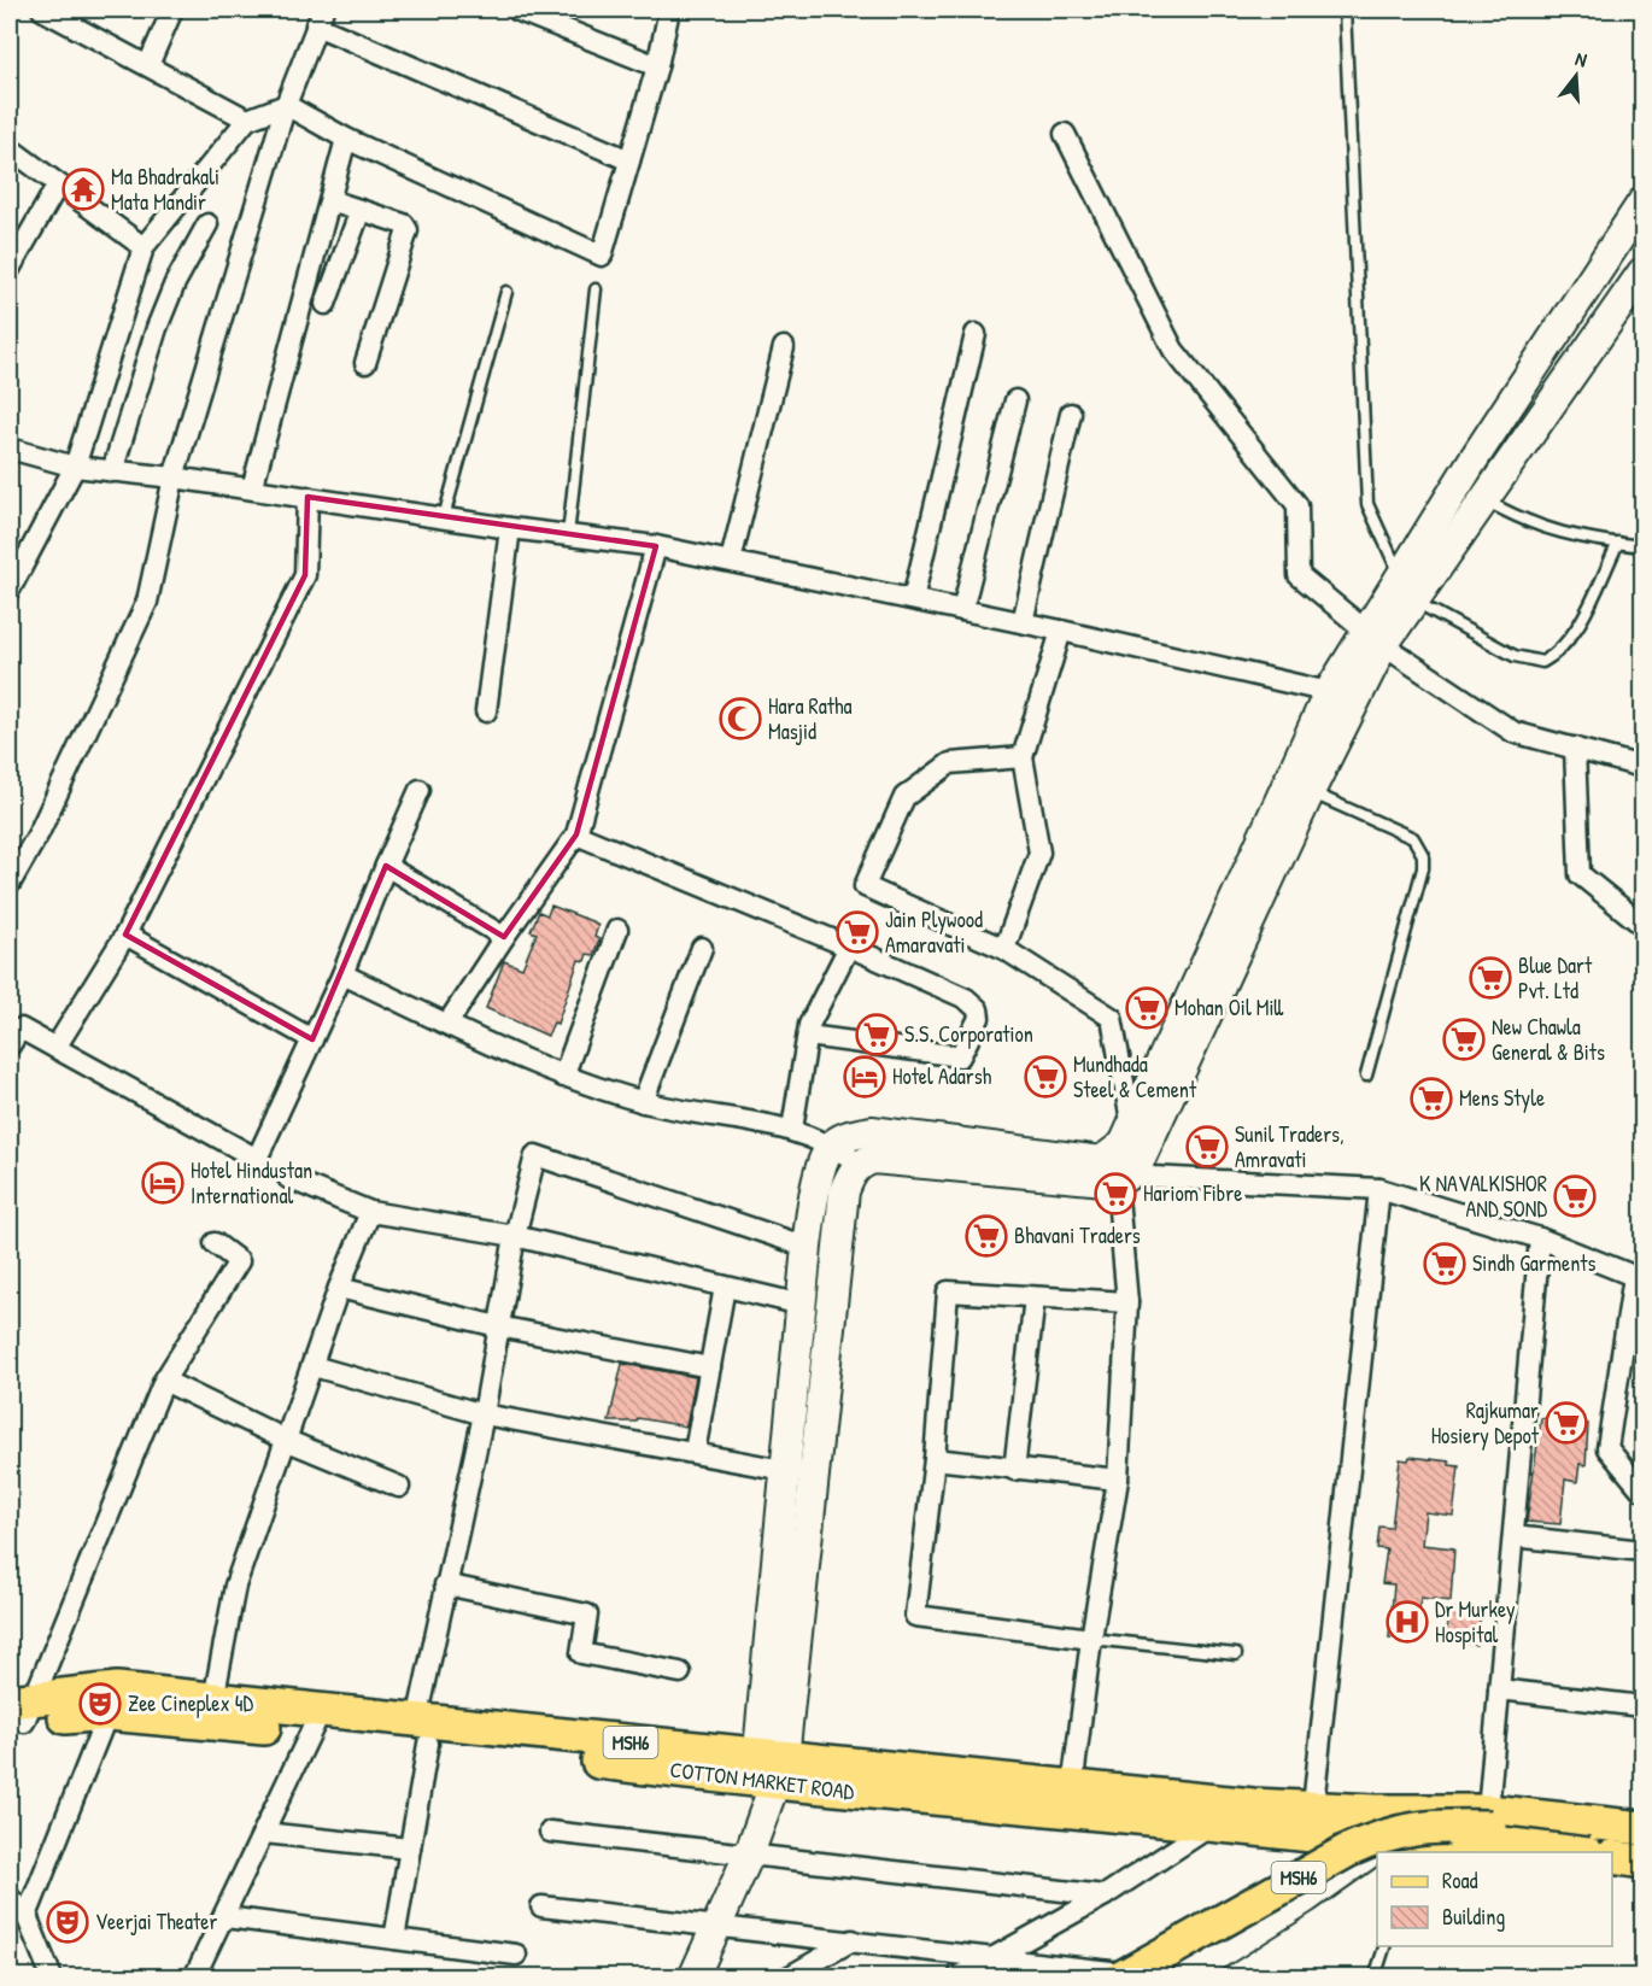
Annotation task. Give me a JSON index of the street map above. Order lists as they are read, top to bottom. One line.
{"streets":{"main road":["MSH6","COTTON MARKET ROAD"]},"crossings":[["MSH6","COTTON MARKET ROAD"]],"places":{"temple":["Ma Bhadrakali Mata Mandir"],"mosque":["Hara Ratha Masjid"],"supermarket":["Jain Plywood Amaravati","Blue Dart Pvt. Ltd","Mohan Oil Mill","S.S. Corporation","New Chawla General & Bits","Mundhada Steel & Cement","Mens Style","Sunil Traders, Amravati","Hariom Fibre","K NAVALKISHOR AND SOND","Bhavani Traders","Sindh Garments","Rajkumar Hosiery Depot"],"hotel":["Hotel Adarsh","Hotel Hindustan International"],"hospital":["Dr Murkey Hospital"],"theatre":["Zee Cineplex 4D","Veerjai Theater"]},"legend":["Road","Building"],"north":"top"}
